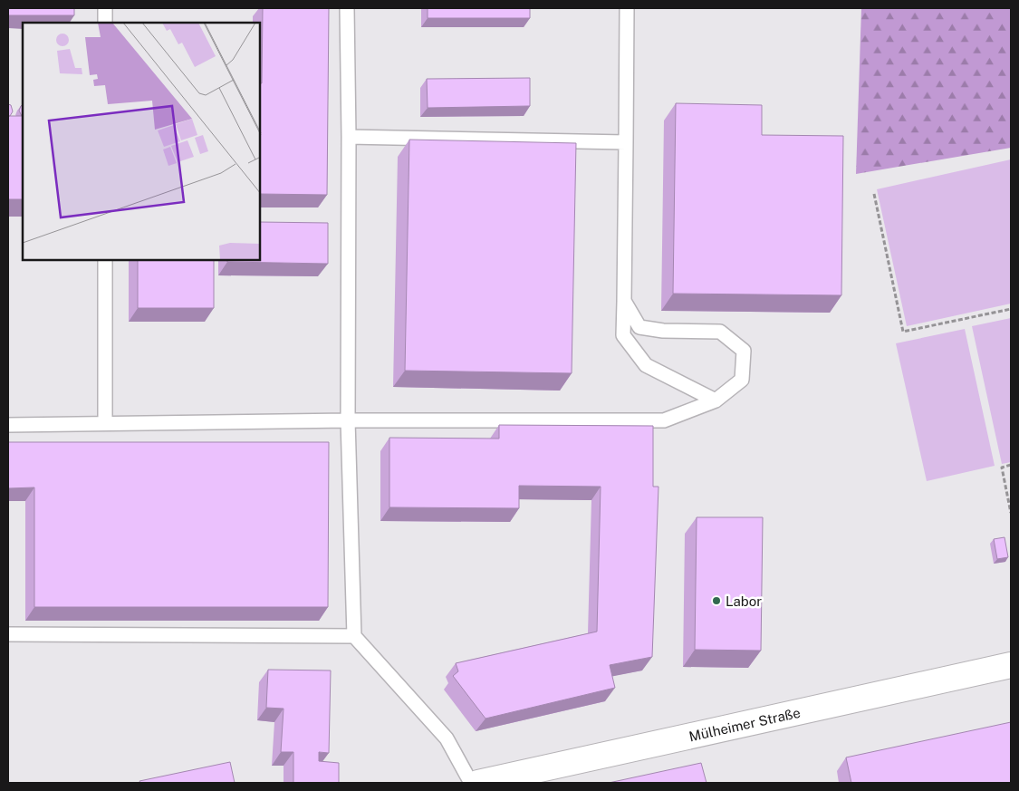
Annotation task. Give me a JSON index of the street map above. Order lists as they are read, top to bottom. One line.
{"streets":{"street":["Mülheimer Straße"]},"places":["Labor"]}
